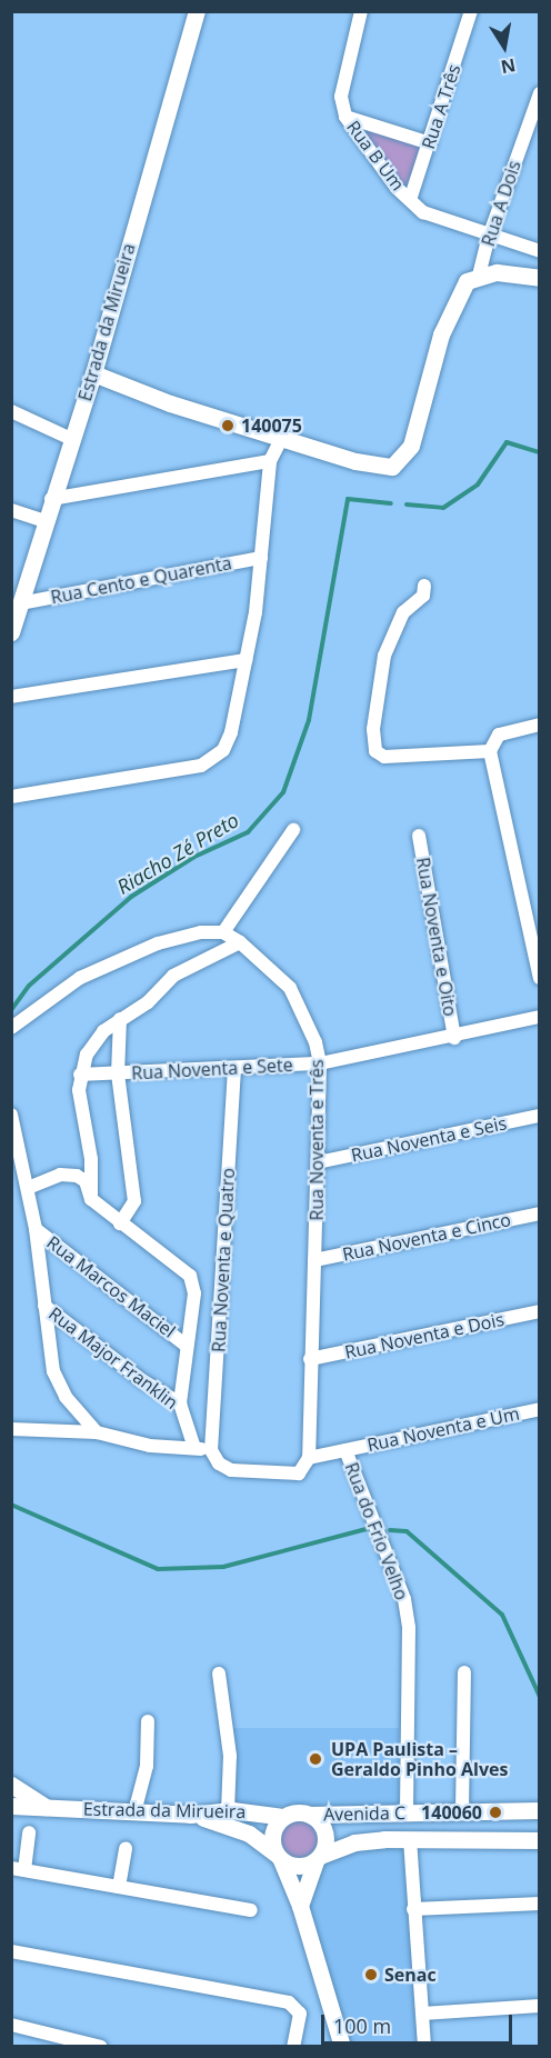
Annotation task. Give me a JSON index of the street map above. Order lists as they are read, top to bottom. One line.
{"streets":{"main road":["Estrada da Mirueira","Avenida C"],"street":["Rua A Três","Rua B Um","Rua A Dois","Rua Cento e Quarenta","Rua Noventa e Oito","Rua Noventa e Sete","Rua Noventa e Seis","Rua Noventa e Três","Rua Noventa e Cinco","Rua Noventa e Quatro","Rua Marcos Maciel","Rua Noventa e Dois","Rua Major Franklin","Rua Noventa e Um","Rua do Frio Velho"]},"crossings":[["Rua A Três","Rua B Um"],["Rua B Um","Rua A Dois"],["Estrada da Mirueira","Rua Cento e Quarenta"],["Estrada da Mirueira","Avenida C"],["Rua Noventa e Oito","Rua Noventa e Sete"],["Rua Noventa e Sete","Rua Noventa e Três"],["Rua Noventa e Sete","Rua Noventa e Quatro"],["Rua Noventa e Seis","Rua Noventa e Três"],["Rua Noventa e Três","Rua Noventa e Cinco"],["Rua Noventa e Três","Rua Noventa e Dois"],["Rua Noventa e Três","Rua Noventa e Um"],["Rua Noventa e Um","Rua do Frio Velho"],["Rua do Frio Velho","Avenida C"]],"water":["Riacho Zé Preto"],"places":["140075","UPA Paulista – Geraldo Pinho Alves","140060","Senac"],"scale_bar":"100 m","north":"bottom"}
